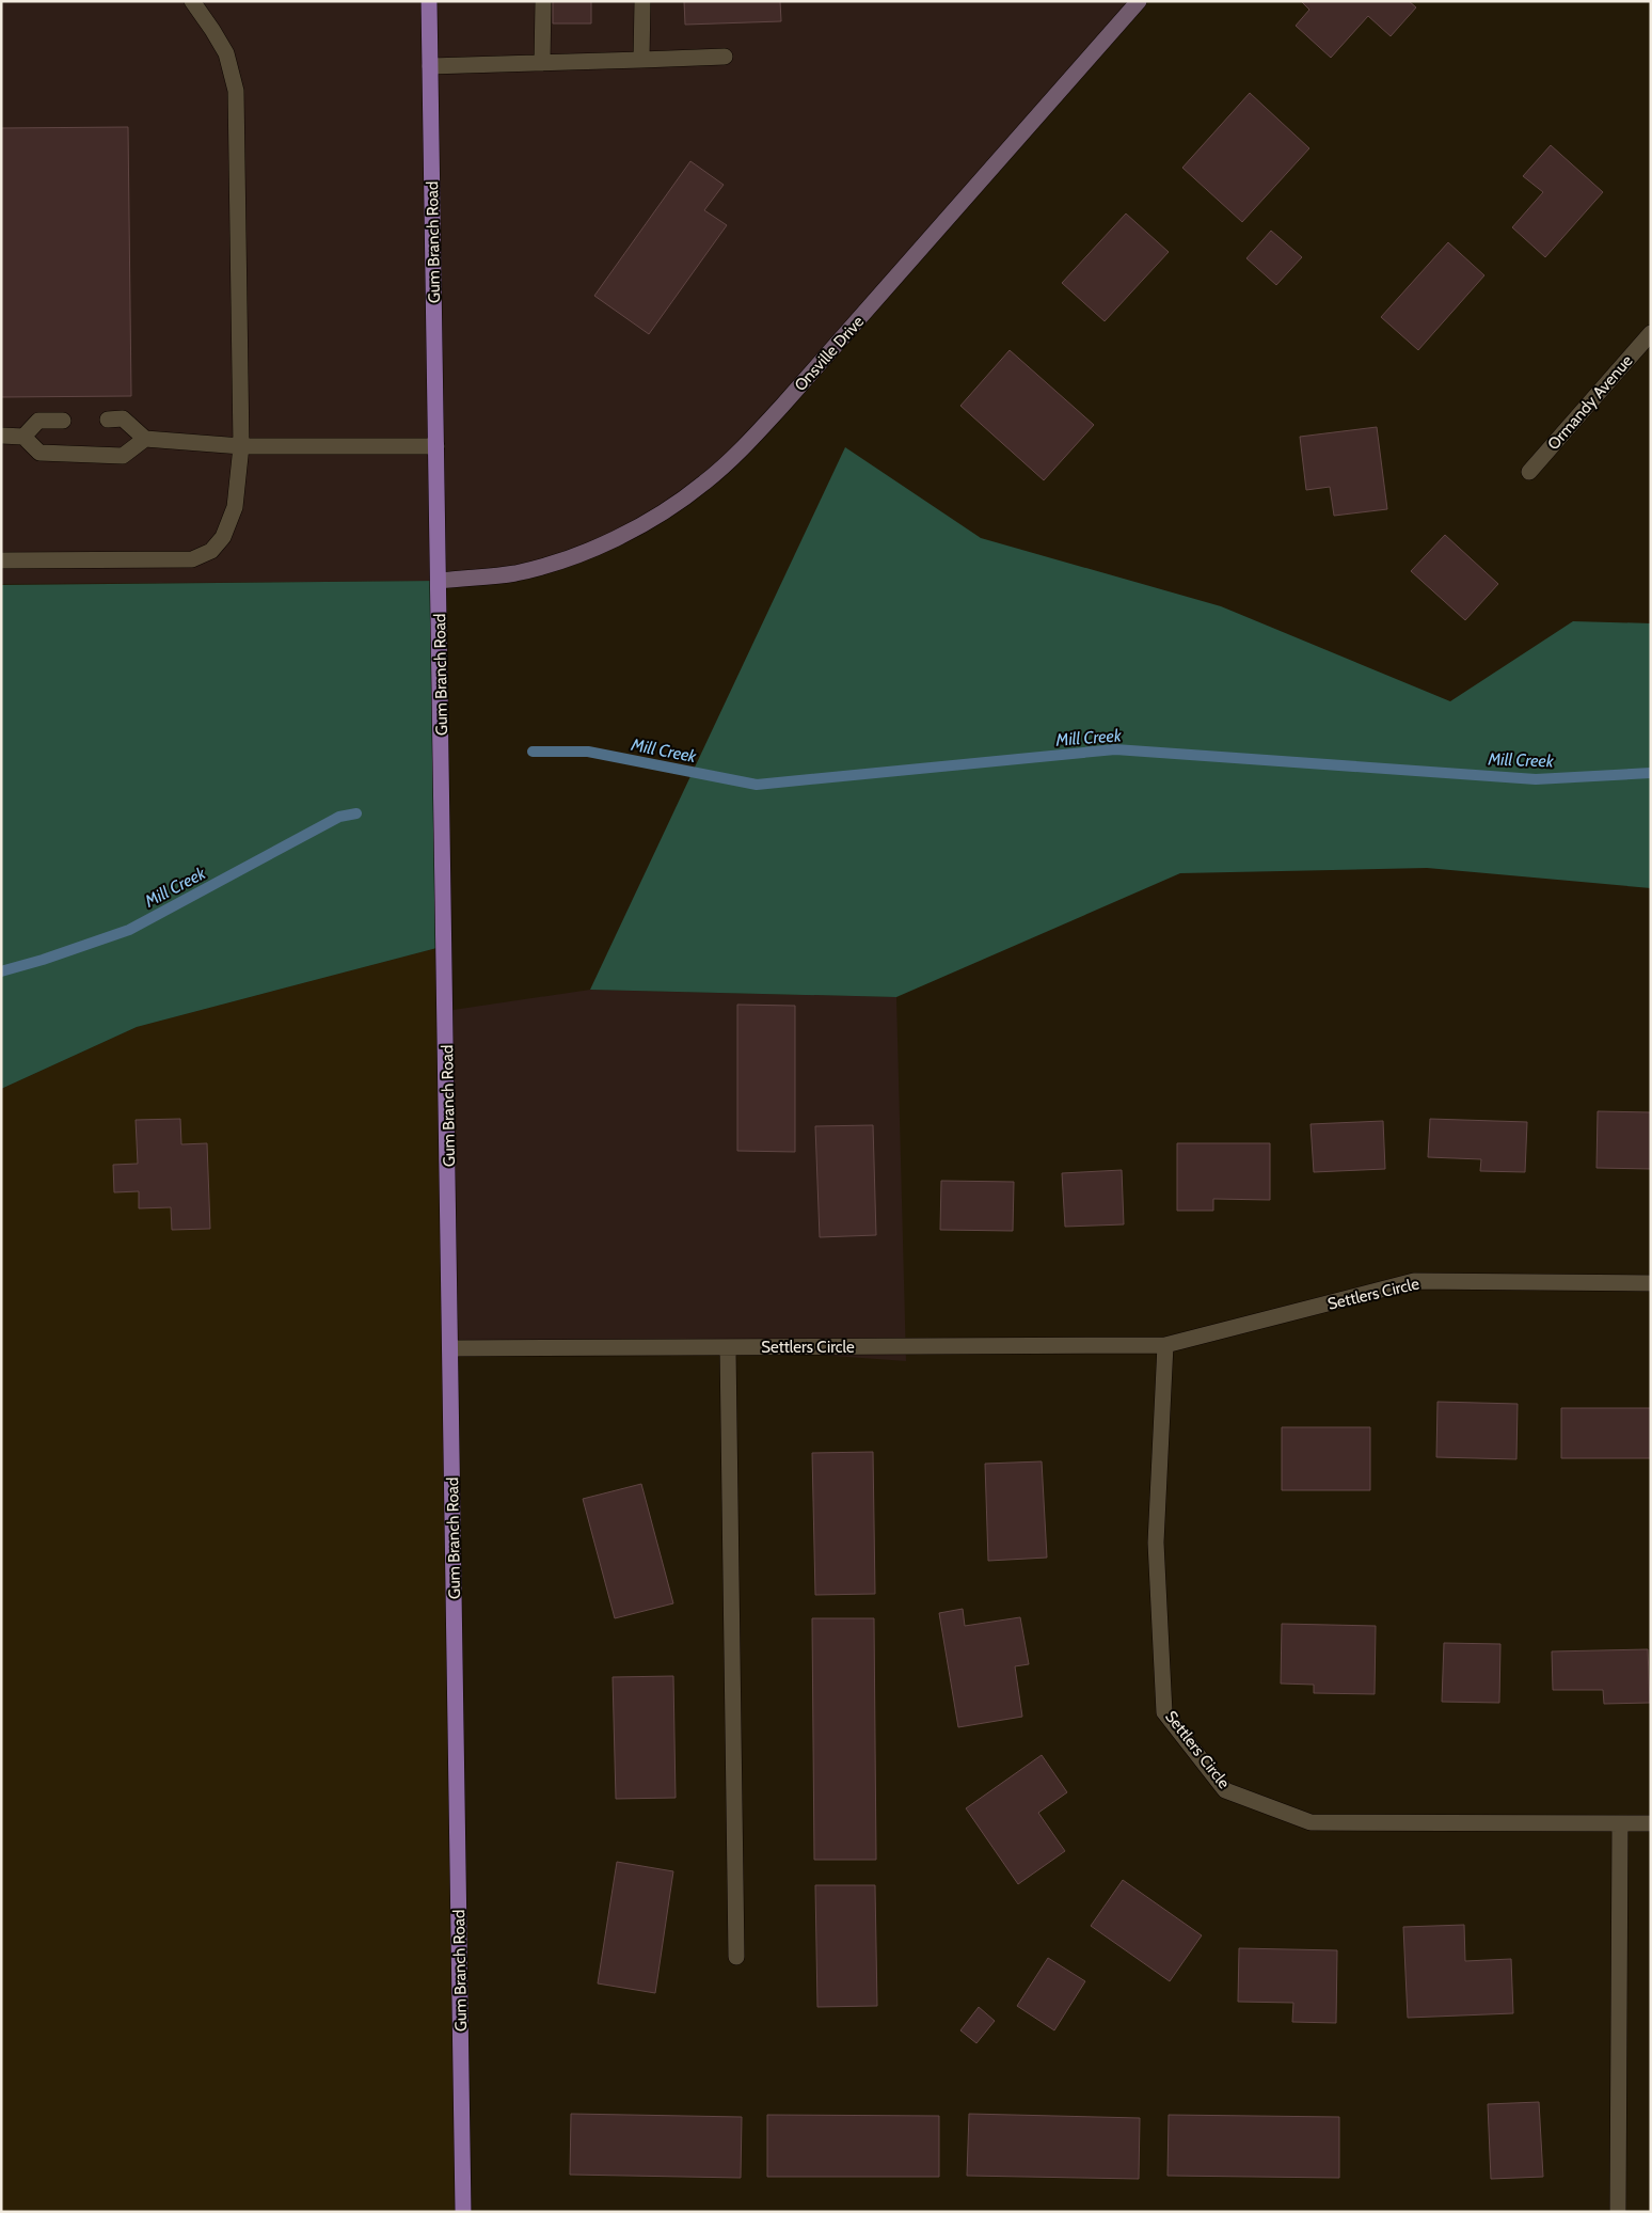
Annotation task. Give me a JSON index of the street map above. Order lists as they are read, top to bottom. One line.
{"streets":{"main road":["Gum Branch Road"],"street":["Onsville Drive","Ormandy Avenue","Settlers Circle"]},"crossings":[["Gum Branch Road","Onsville Drive"],["Gum Branch Road","Settlers Circle"]],"water":["Mill Creek"]}
